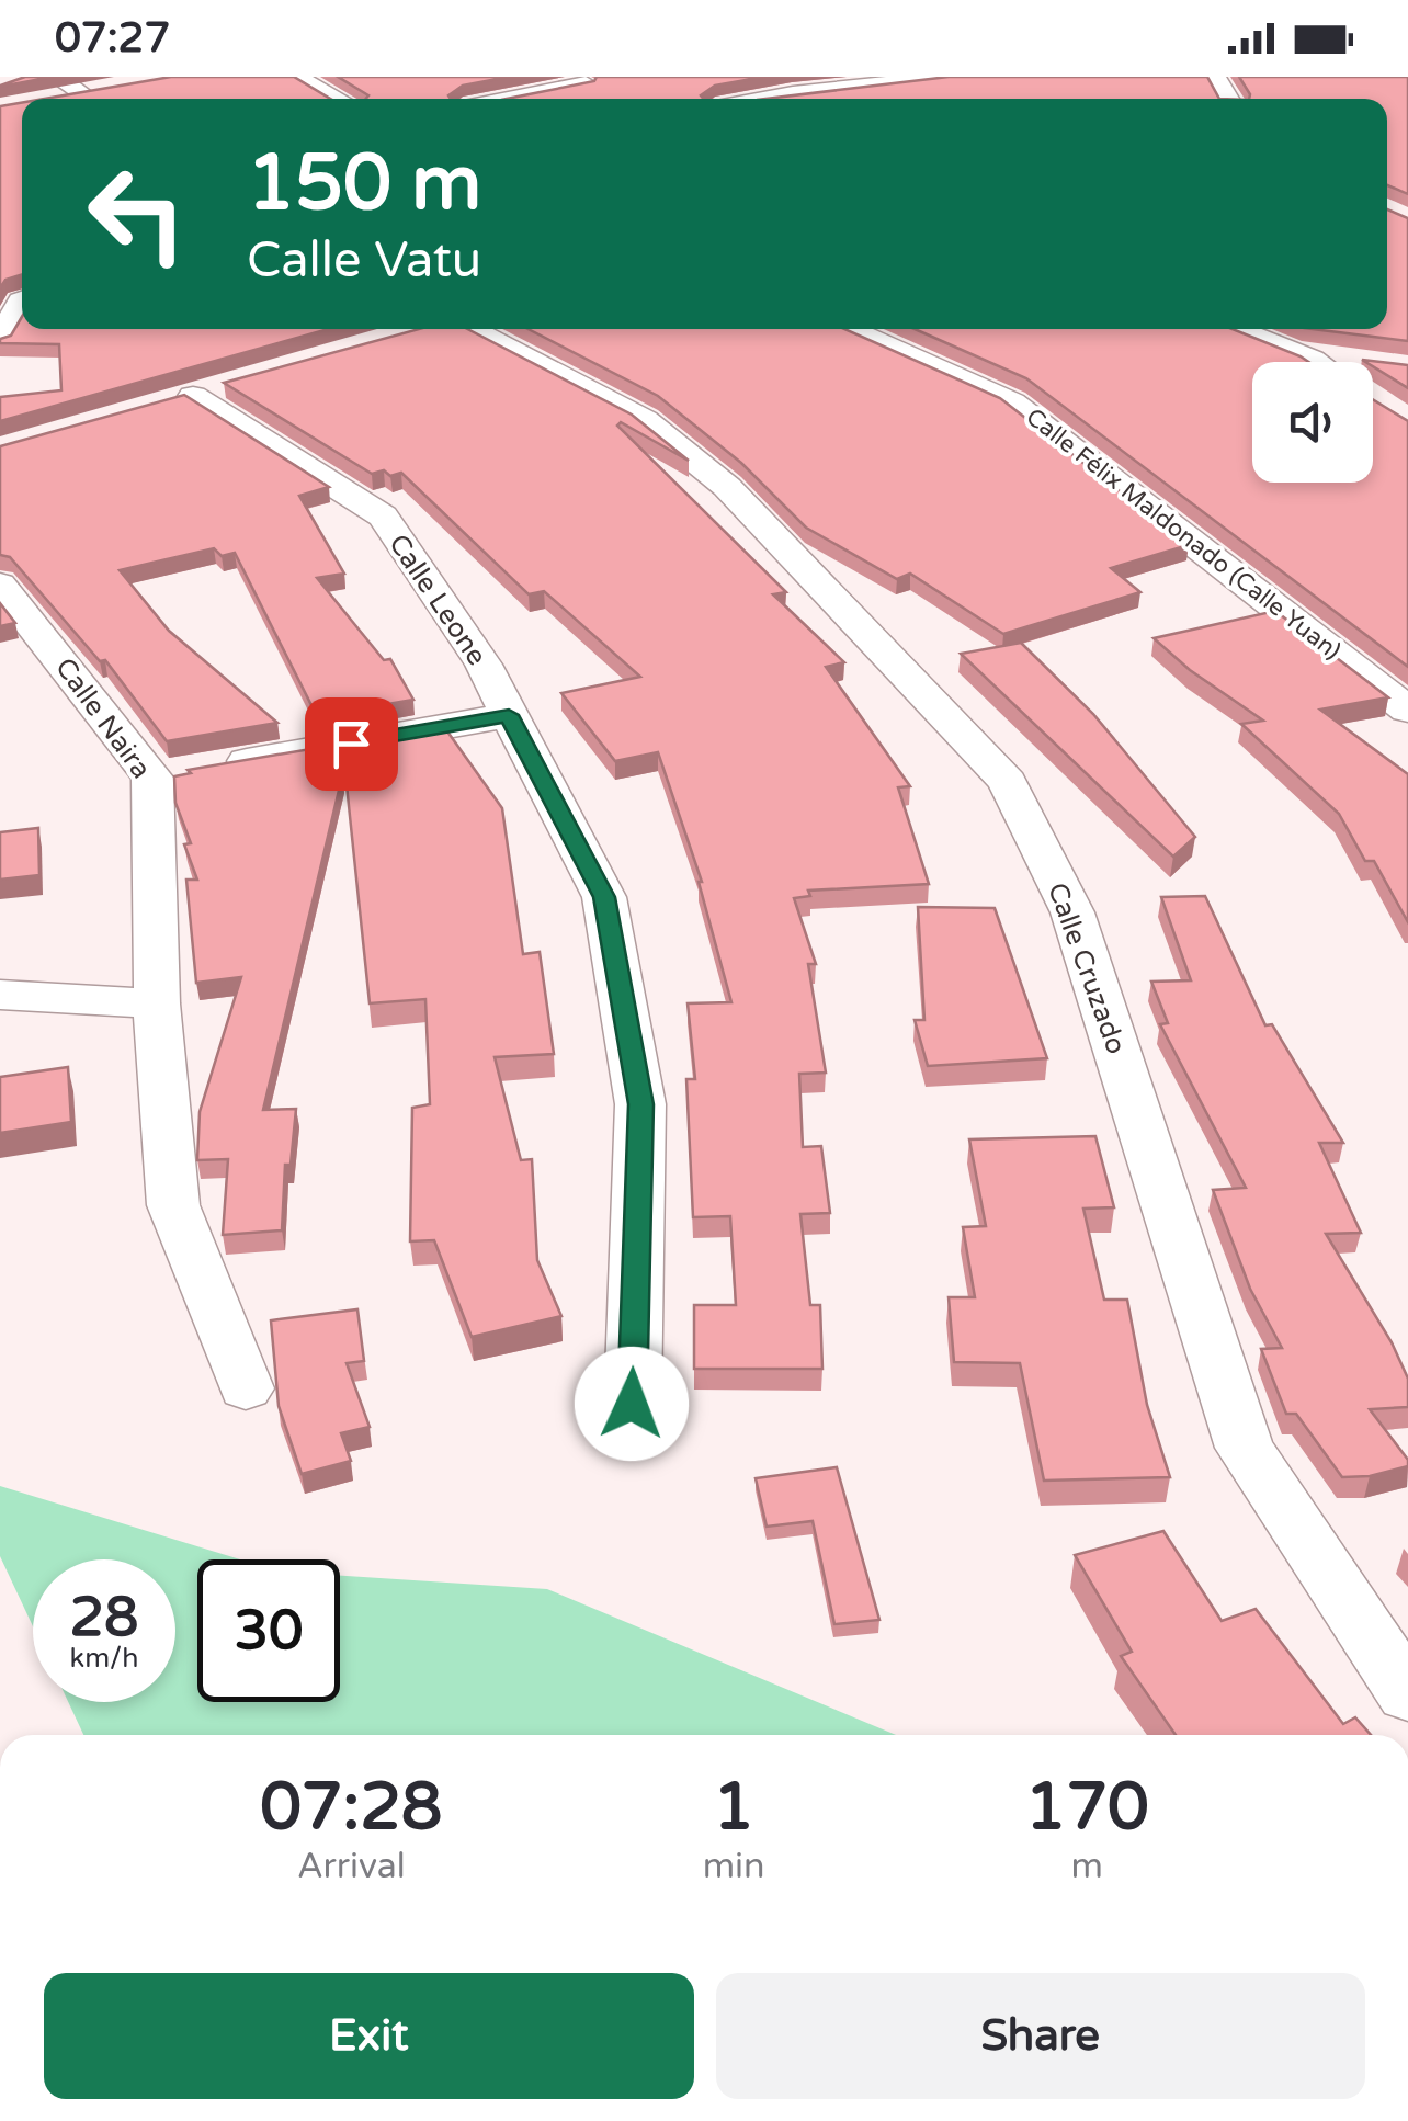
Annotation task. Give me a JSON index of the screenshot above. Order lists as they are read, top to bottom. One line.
{"streets":{"street":["Calle Félix Maldonado (Calle Yuan)","Calle Leone","Calle Naira","Calle Cruzado"]},"page":{"status":"07:27","turn":["150 m","Calle Vatu"],"speed":"28 km/h","limit":"30","eta":["07:28","Arrival","1","min","170","m"],"buttons":["Exit","Share"]}}
